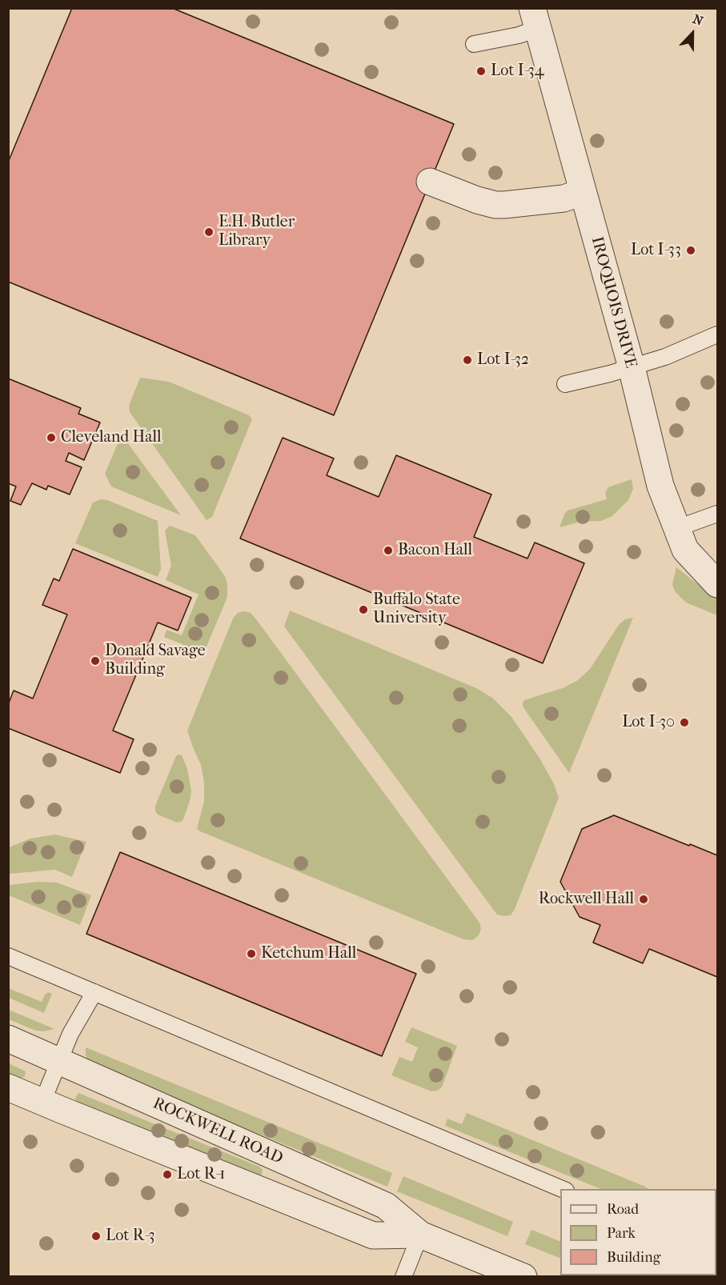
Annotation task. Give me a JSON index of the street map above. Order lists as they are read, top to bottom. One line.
{"streets":{"street":["IROQUOIS DRIVE","ROCKWELL ROAD"]},"places":["Lot I-34","E.H. Butler Library","Lot I-33","Lot I-32","Cleveland Hall","Bacon Hall","Buffalo State University","Donald Savage Building","Lot I-30","Rockwell Hall","Ketchum Hall","Lot R-1","Lot R-3"],"legend":["Road","Park","Building"],"north":"top"}
